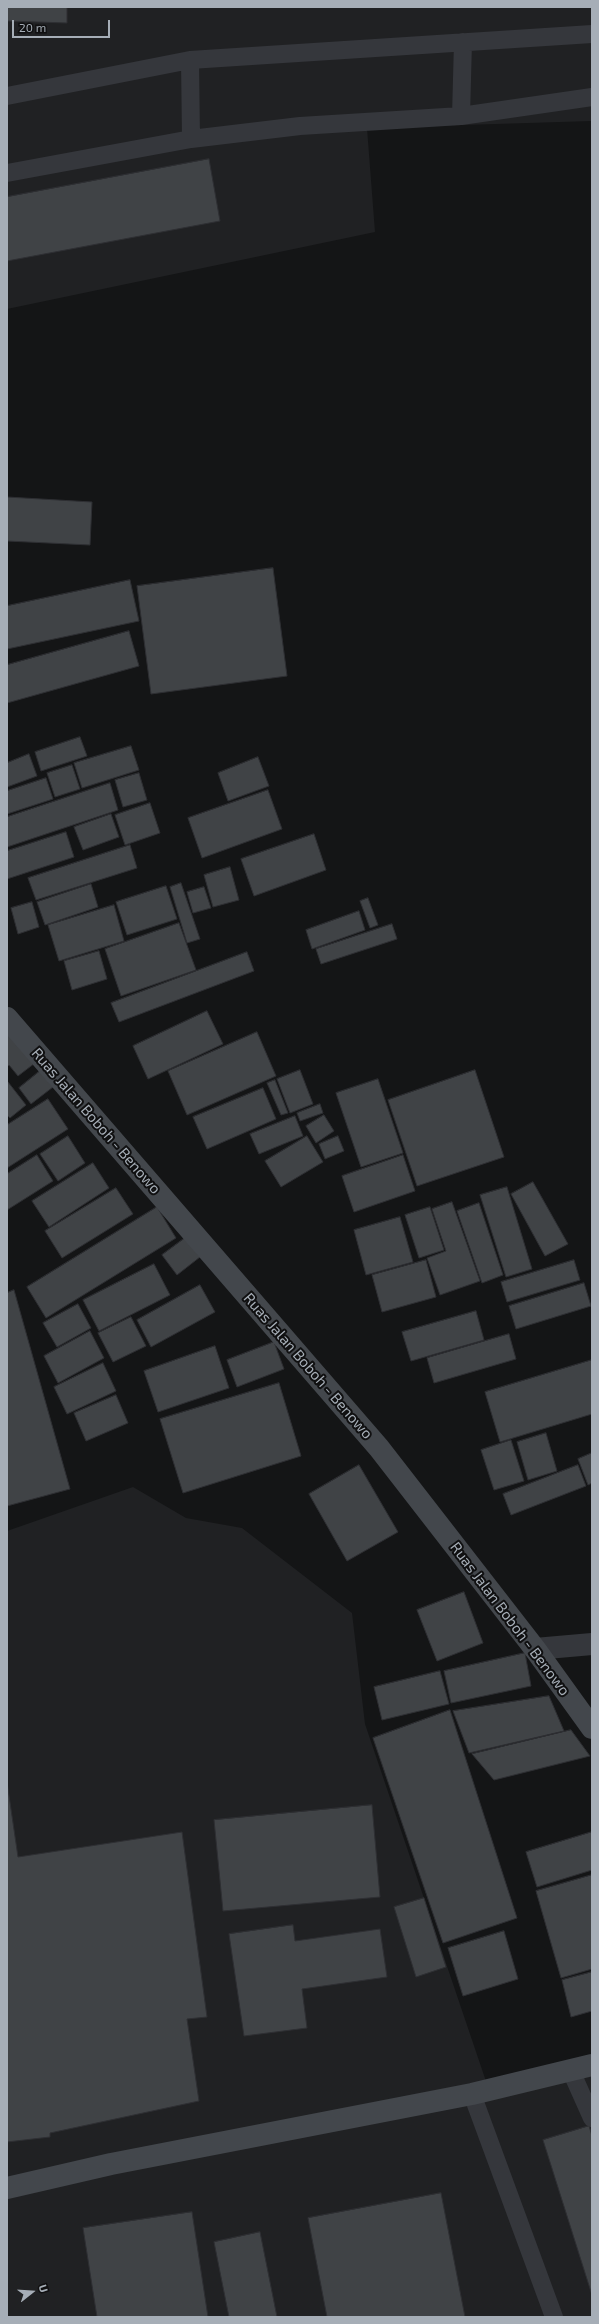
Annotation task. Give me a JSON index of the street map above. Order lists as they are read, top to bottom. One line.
{"streets":{"main road":["Ruas Jalan Boboh - Benowo"]},"scale_bar":"20 m","north":"right"}
